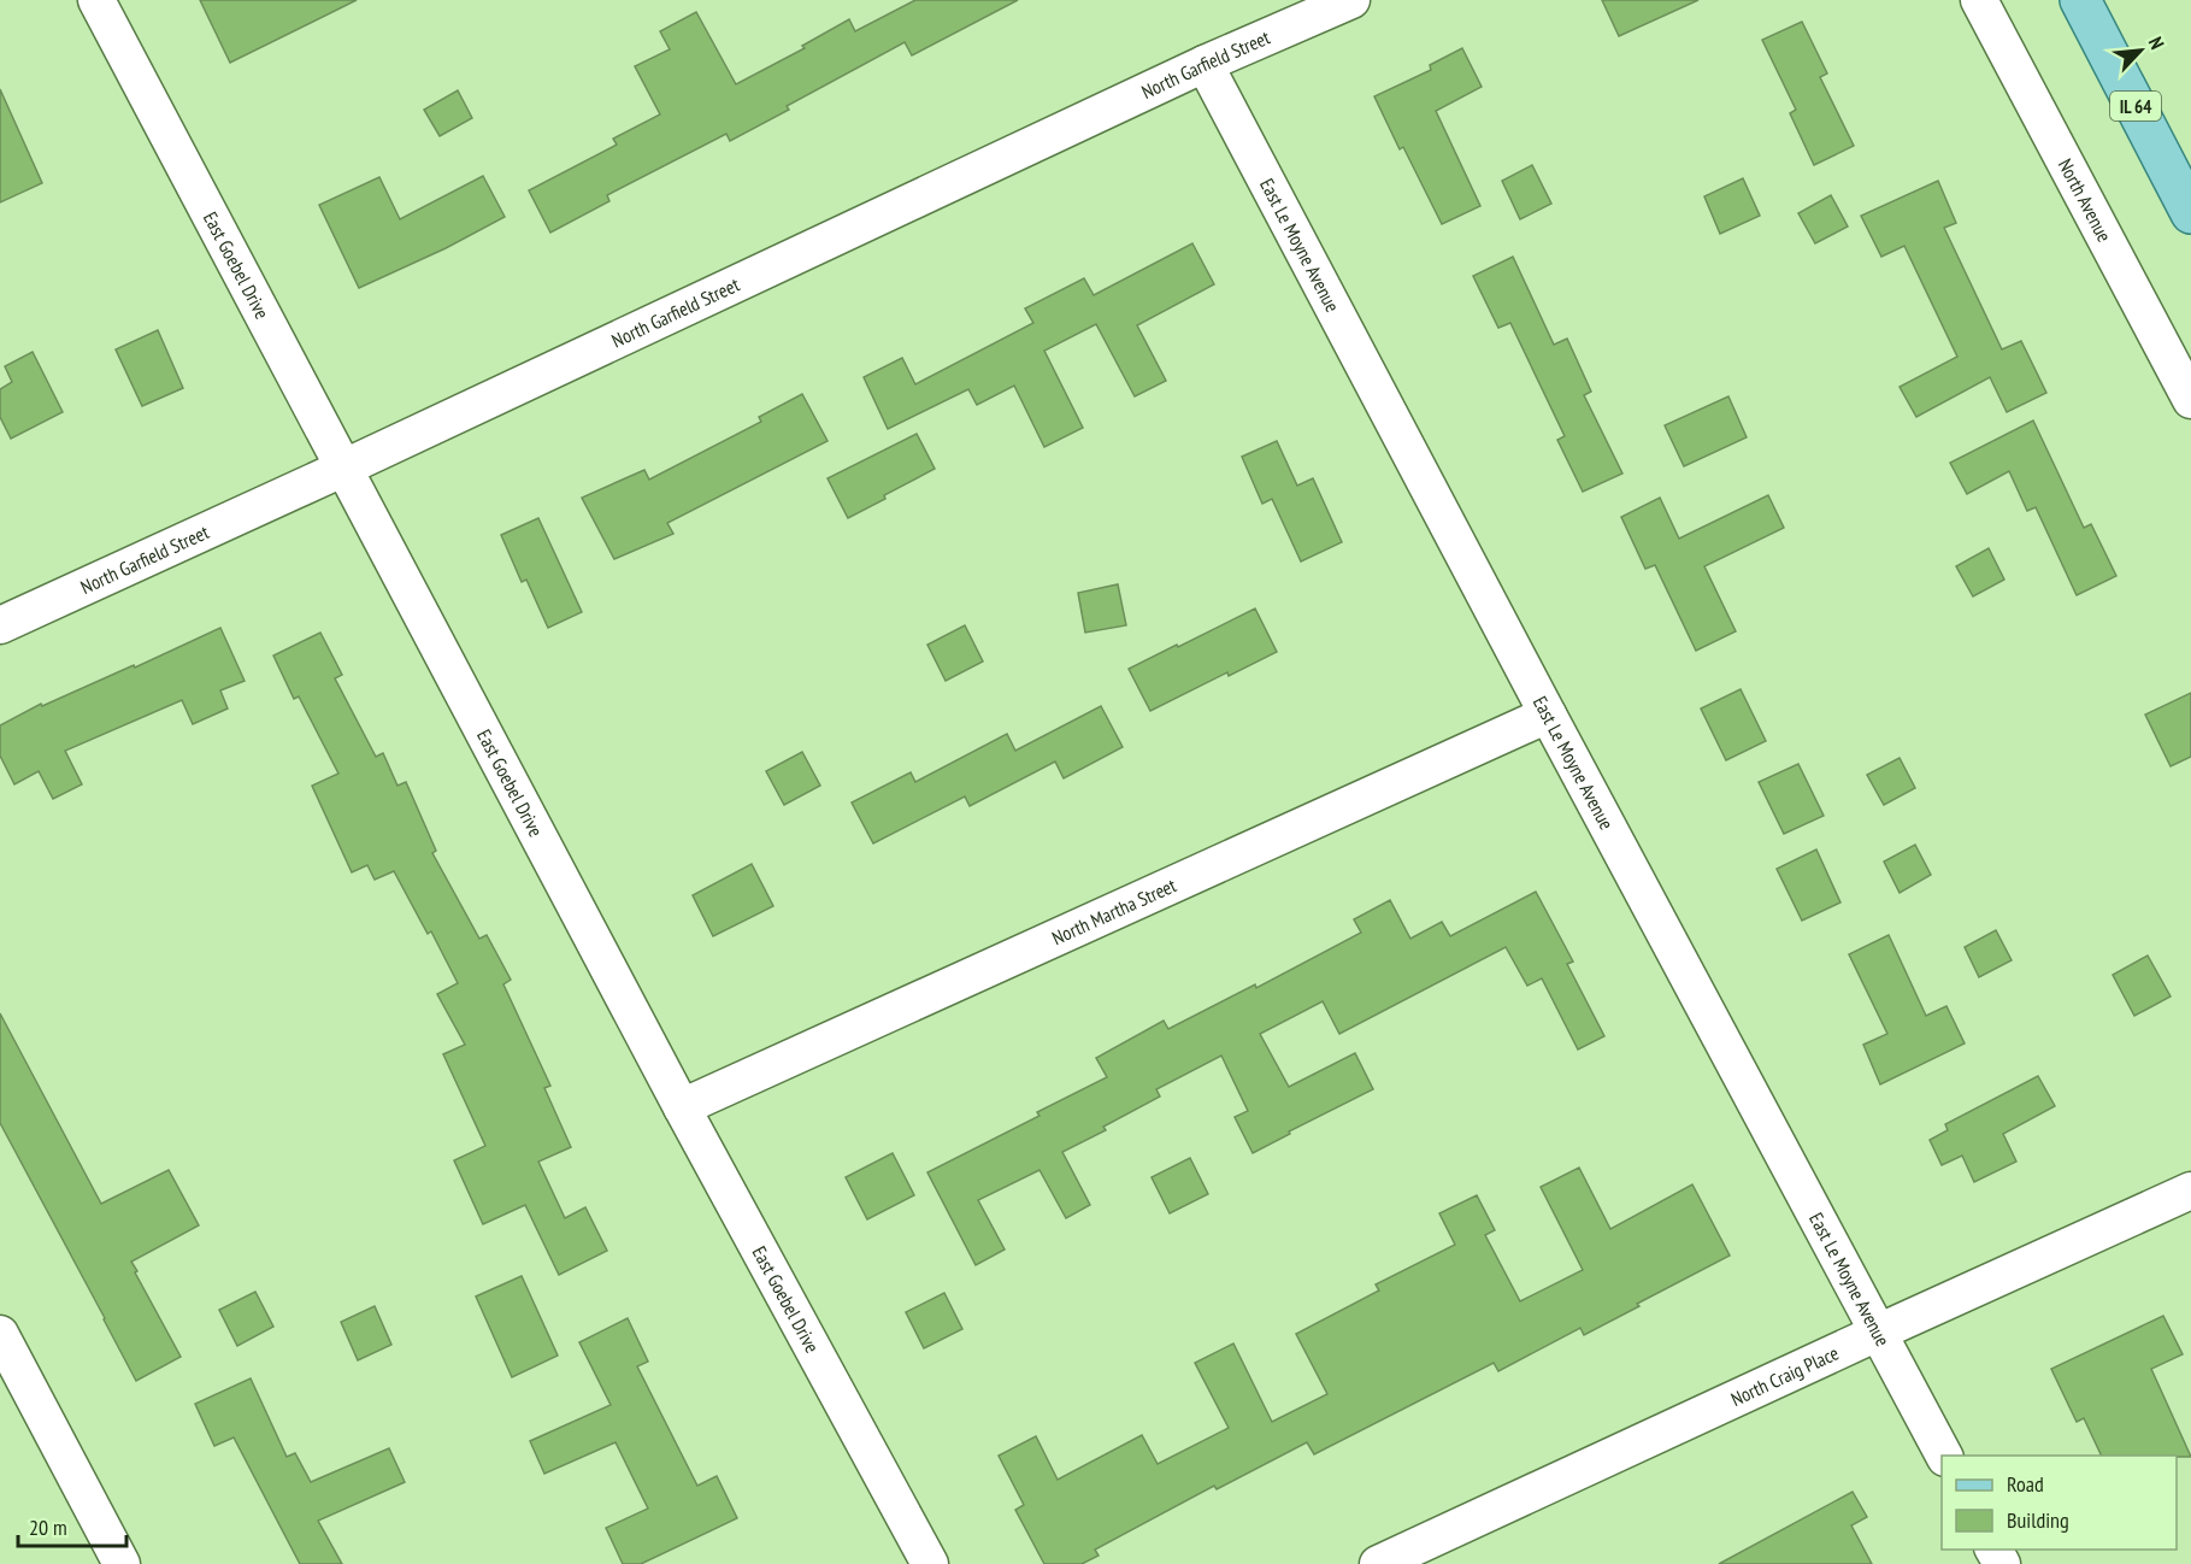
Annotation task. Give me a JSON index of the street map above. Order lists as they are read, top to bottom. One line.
{"streets":{"main road":["IL 64"],"street":["North Garfield Street","North Avenue","East Le Moyne Avenue","East Goebel Drive","North Martha Street","North Craig Place"]},"crossings":[["North Garfield Street","East Le Moyne Avenue"],["North Garfield Street","East Goebel Drive"],["East Le Moyne Avenue","North Martha Street"],["East Le Moyne Avenue","North Craig Place"],["East Goebel Drive","North Martha Street"]],"legend":["Road","Building"],"scale_bar":"20 m","north":"top right"}
